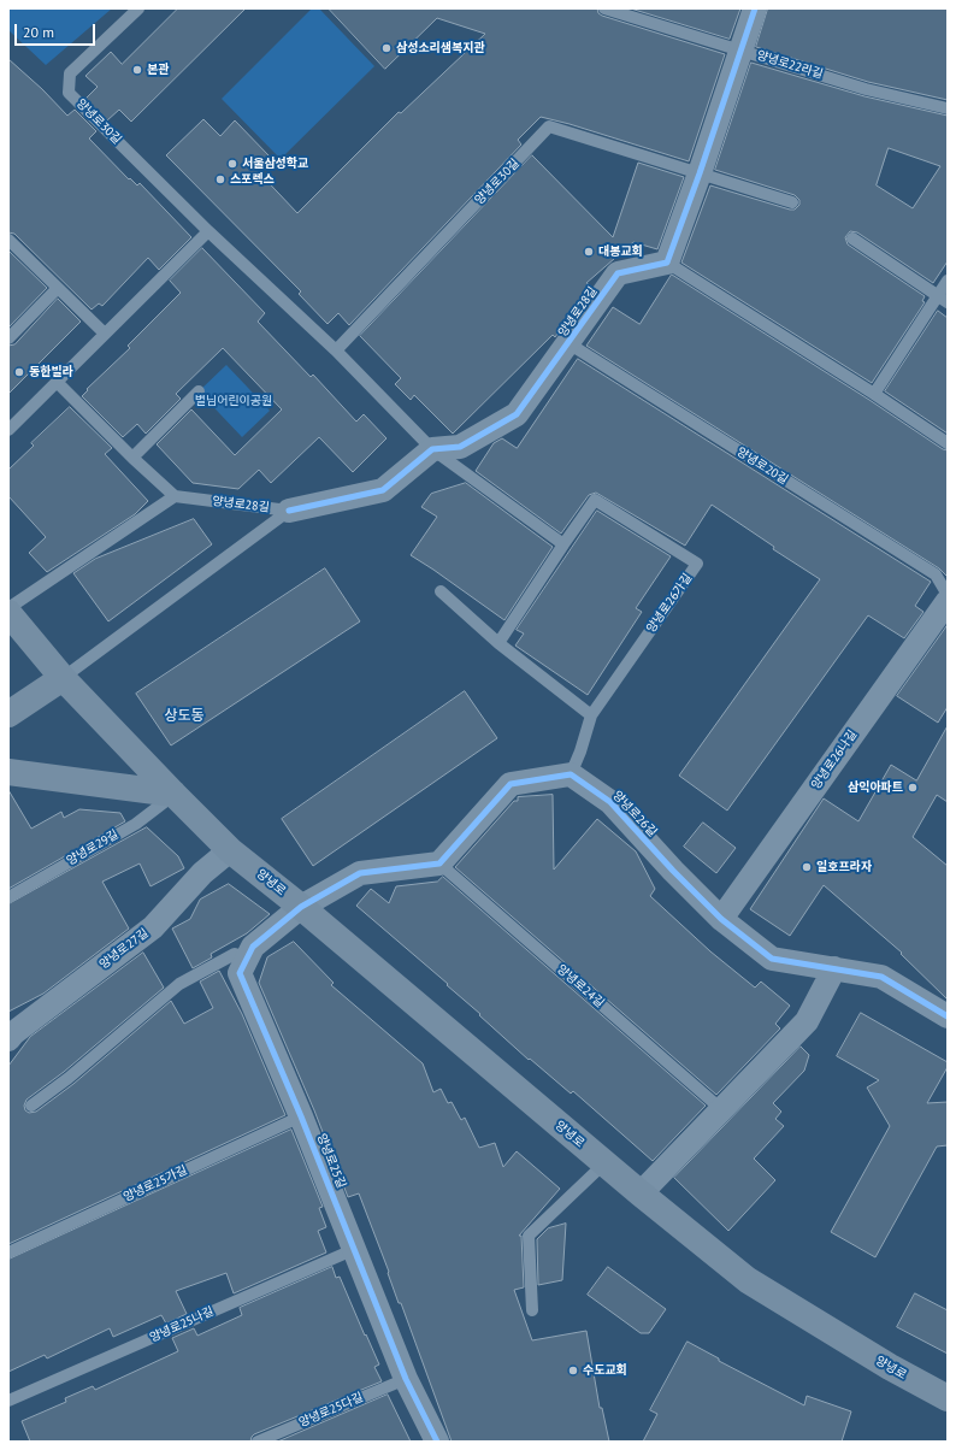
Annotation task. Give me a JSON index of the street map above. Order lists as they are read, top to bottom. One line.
{"streets":{"main road":["양녕로"],"street":["양녕로28길","양녕로26나길","양녕로26길","양녕로27길","양녕로25길"],"lane":["양녕로22라길","양녕로30길","양녕로20길","양녕로26가길","양녕로29길","양녕로24길","양녕로25가길","양녕로25나길","양녕로25다길"]},"crossings":[["양녕로30길","양녕로28길"],["양녕로28길","양녕로20길"],["양녕로26가길","양녕로26길"],["양녕로26나길","양녕로26길"],["양녕로29길","양녕로"],["양녕로","양녕로27길"],["양녕로","양녕로25길"],["양녕로25길","양녕로25가길"],["양녕로25길","양녕로25나길"],["양녕로25길","양녕로25다길"]],"districts":["상도동"],"parks":["별님어린이공원"],"places":["삼성소리샘복지관","본관","서울삼성학교","스포렉스","대봉교회","동한빌라","삼익아파트","일호프라자","수도교회"],"scale_bar":"20 m"}
